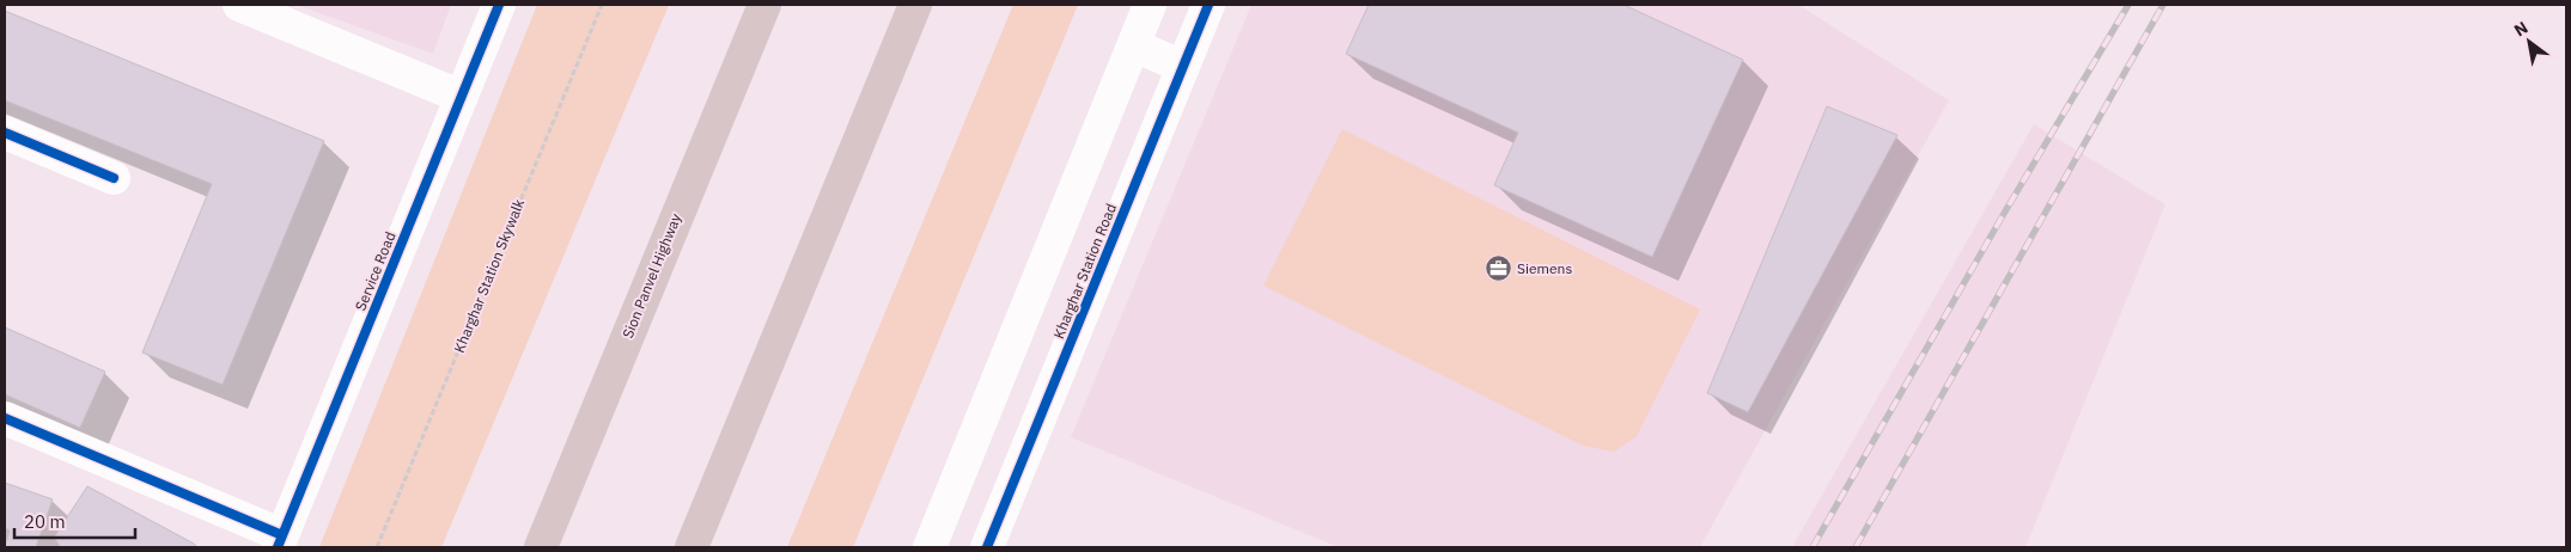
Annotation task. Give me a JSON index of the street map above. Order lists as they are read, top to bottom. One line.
{"streets":{"highway":["Sion Panvel Highway"],"street":["Service Road","Kharghar Station Road"],"path":["Kharghar Station Skywalk"]},"places":{"office":["Siemens"]},"scale_bar":"20 m","north":"top left"}
